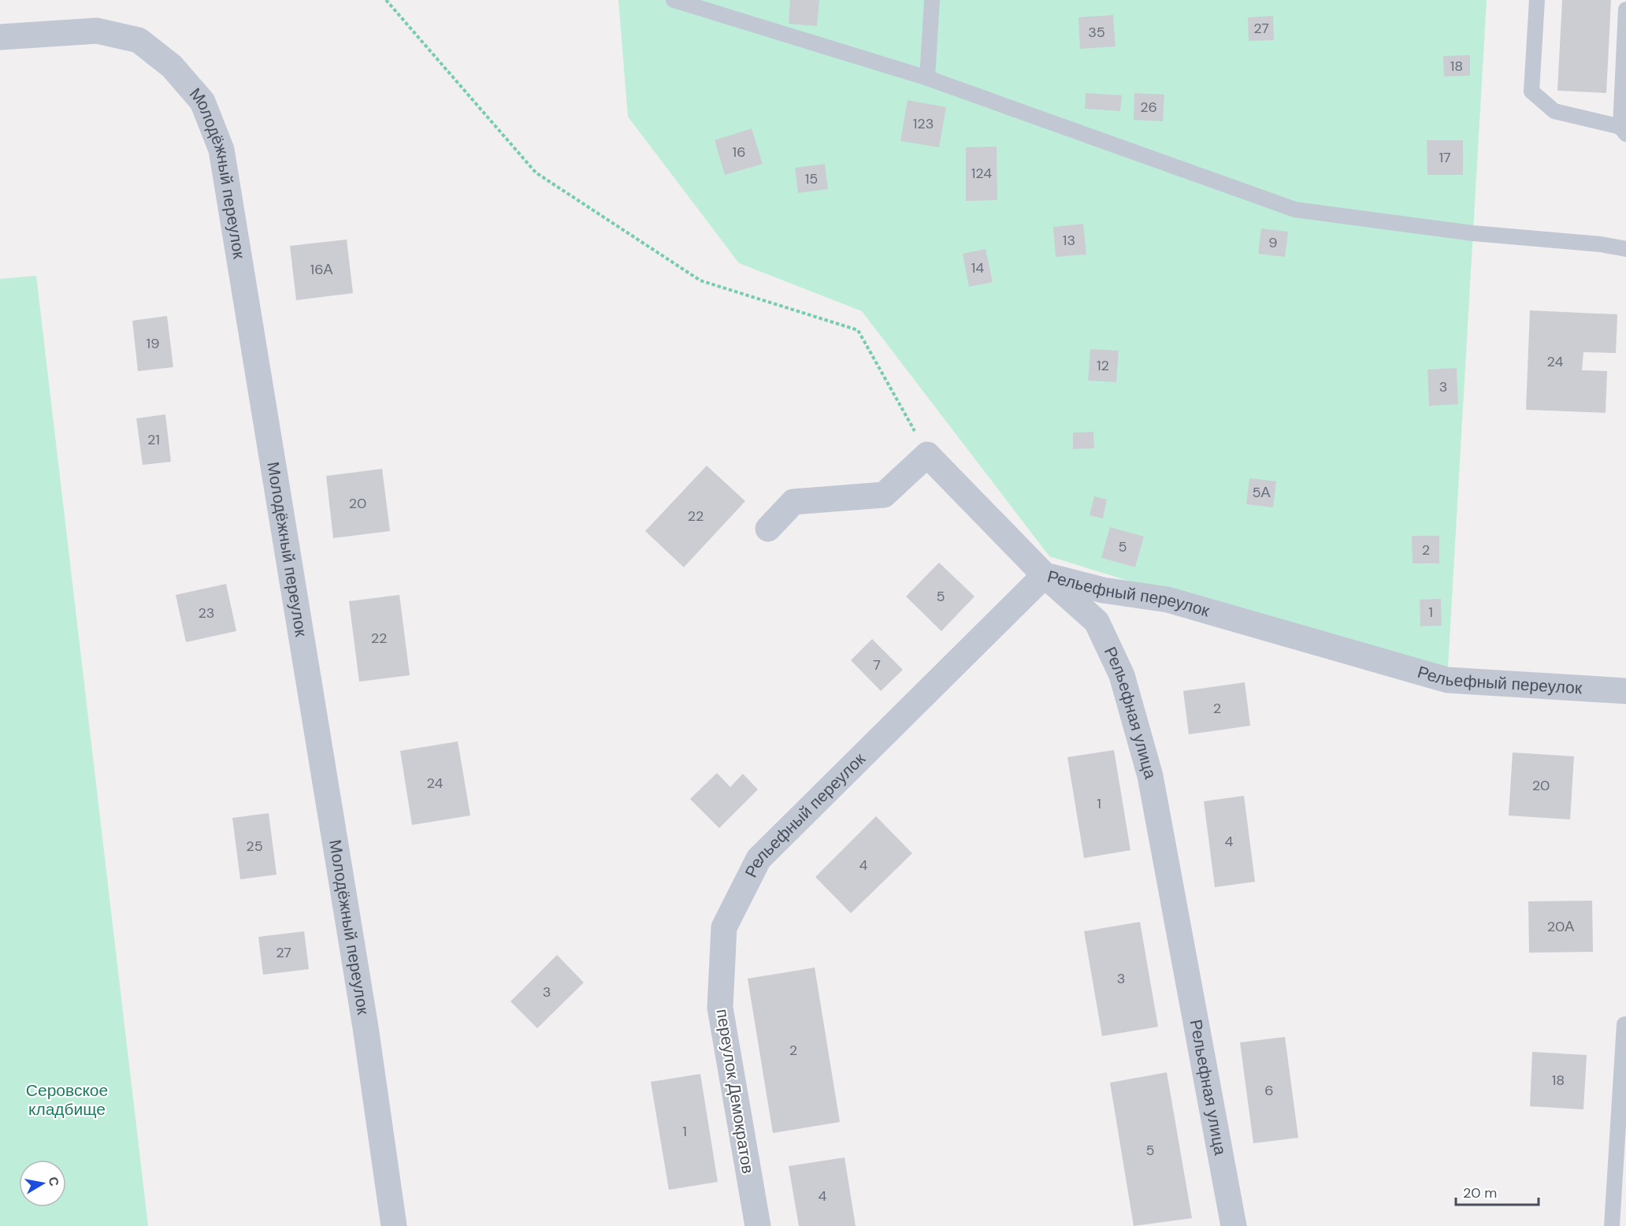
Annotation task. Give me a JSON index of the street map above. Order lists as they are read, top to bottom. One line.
{"streets":{"street":["Молодёжный переулок","Рельефный переулок","Рельефная улица","переулок Демократов"]},"crossings":[["Рельефный переулок","Рельефная улица"],["Рельефный переулок","переулок Демократов"]],"parks":["Серовское кладбище"],"house_numbers":["27","35","18","26","123","16","17","124","15","13","9","14","16А","19","24","12","3","21","5А","20","22","5","2","5","1","23","22","7","2","24","20","1","4","25","4","20А","27","3","3","2","18","6","1","5","4"],"scale_bar":"20 m","north":"right"}
